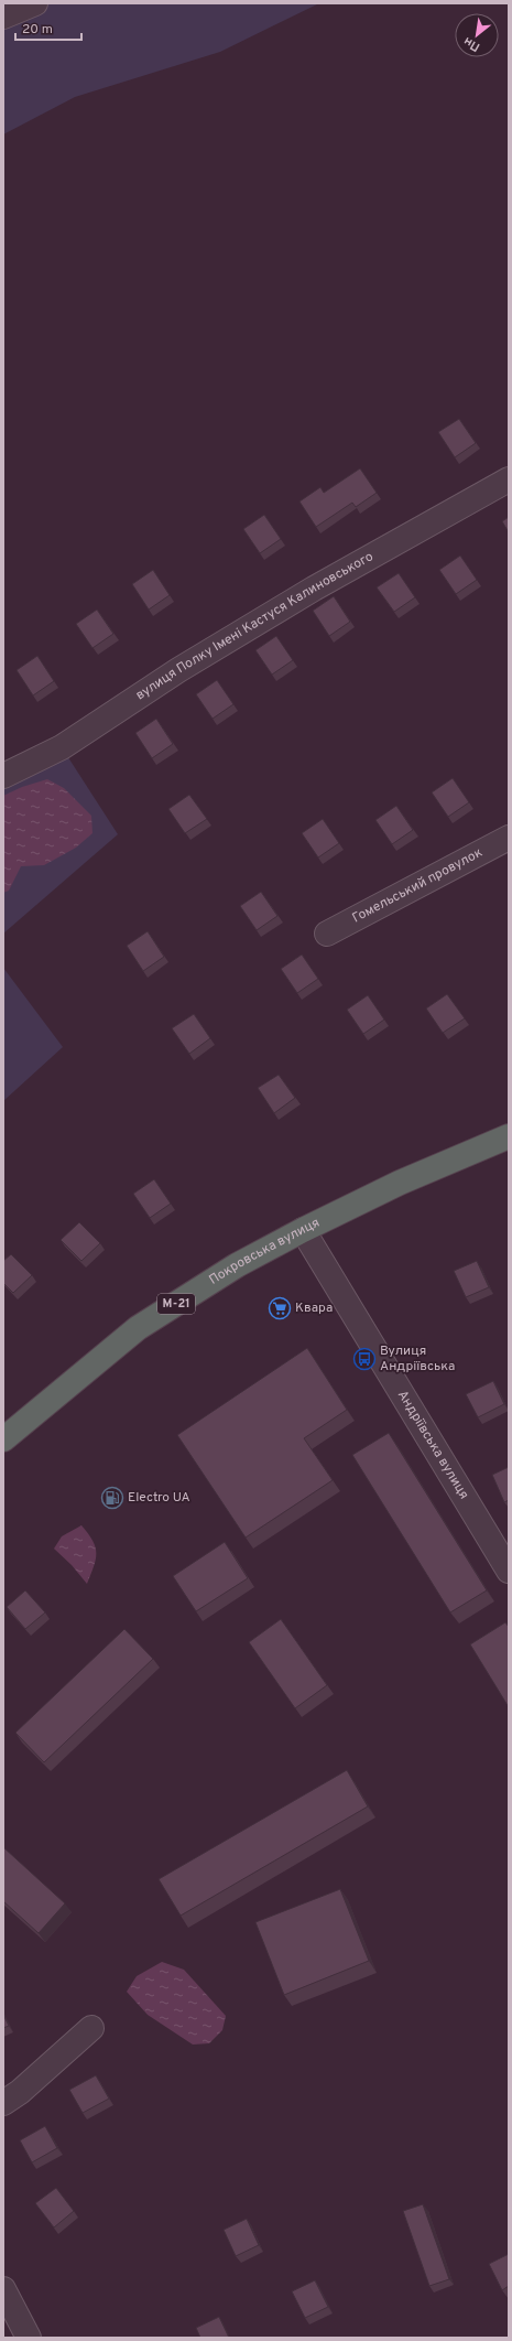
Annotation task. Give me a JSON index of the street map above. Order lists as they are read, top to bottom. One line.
{"streets":{"highway":["Покровська вулиця","М-21"],"street":["вулиця Полку Імені Кастуся Калиновського","Гомельський провулок","Андріївська вулиця"]},"crossings":[["Покровська вулиця","Андріївська вулиця"]],"places":{"supermarket":["Квара"],"bus stop":["Вулиця Андріївська"],"fuel station":["Electro UA"]},"scale_bar":"20 m","north":"bottom left"}
